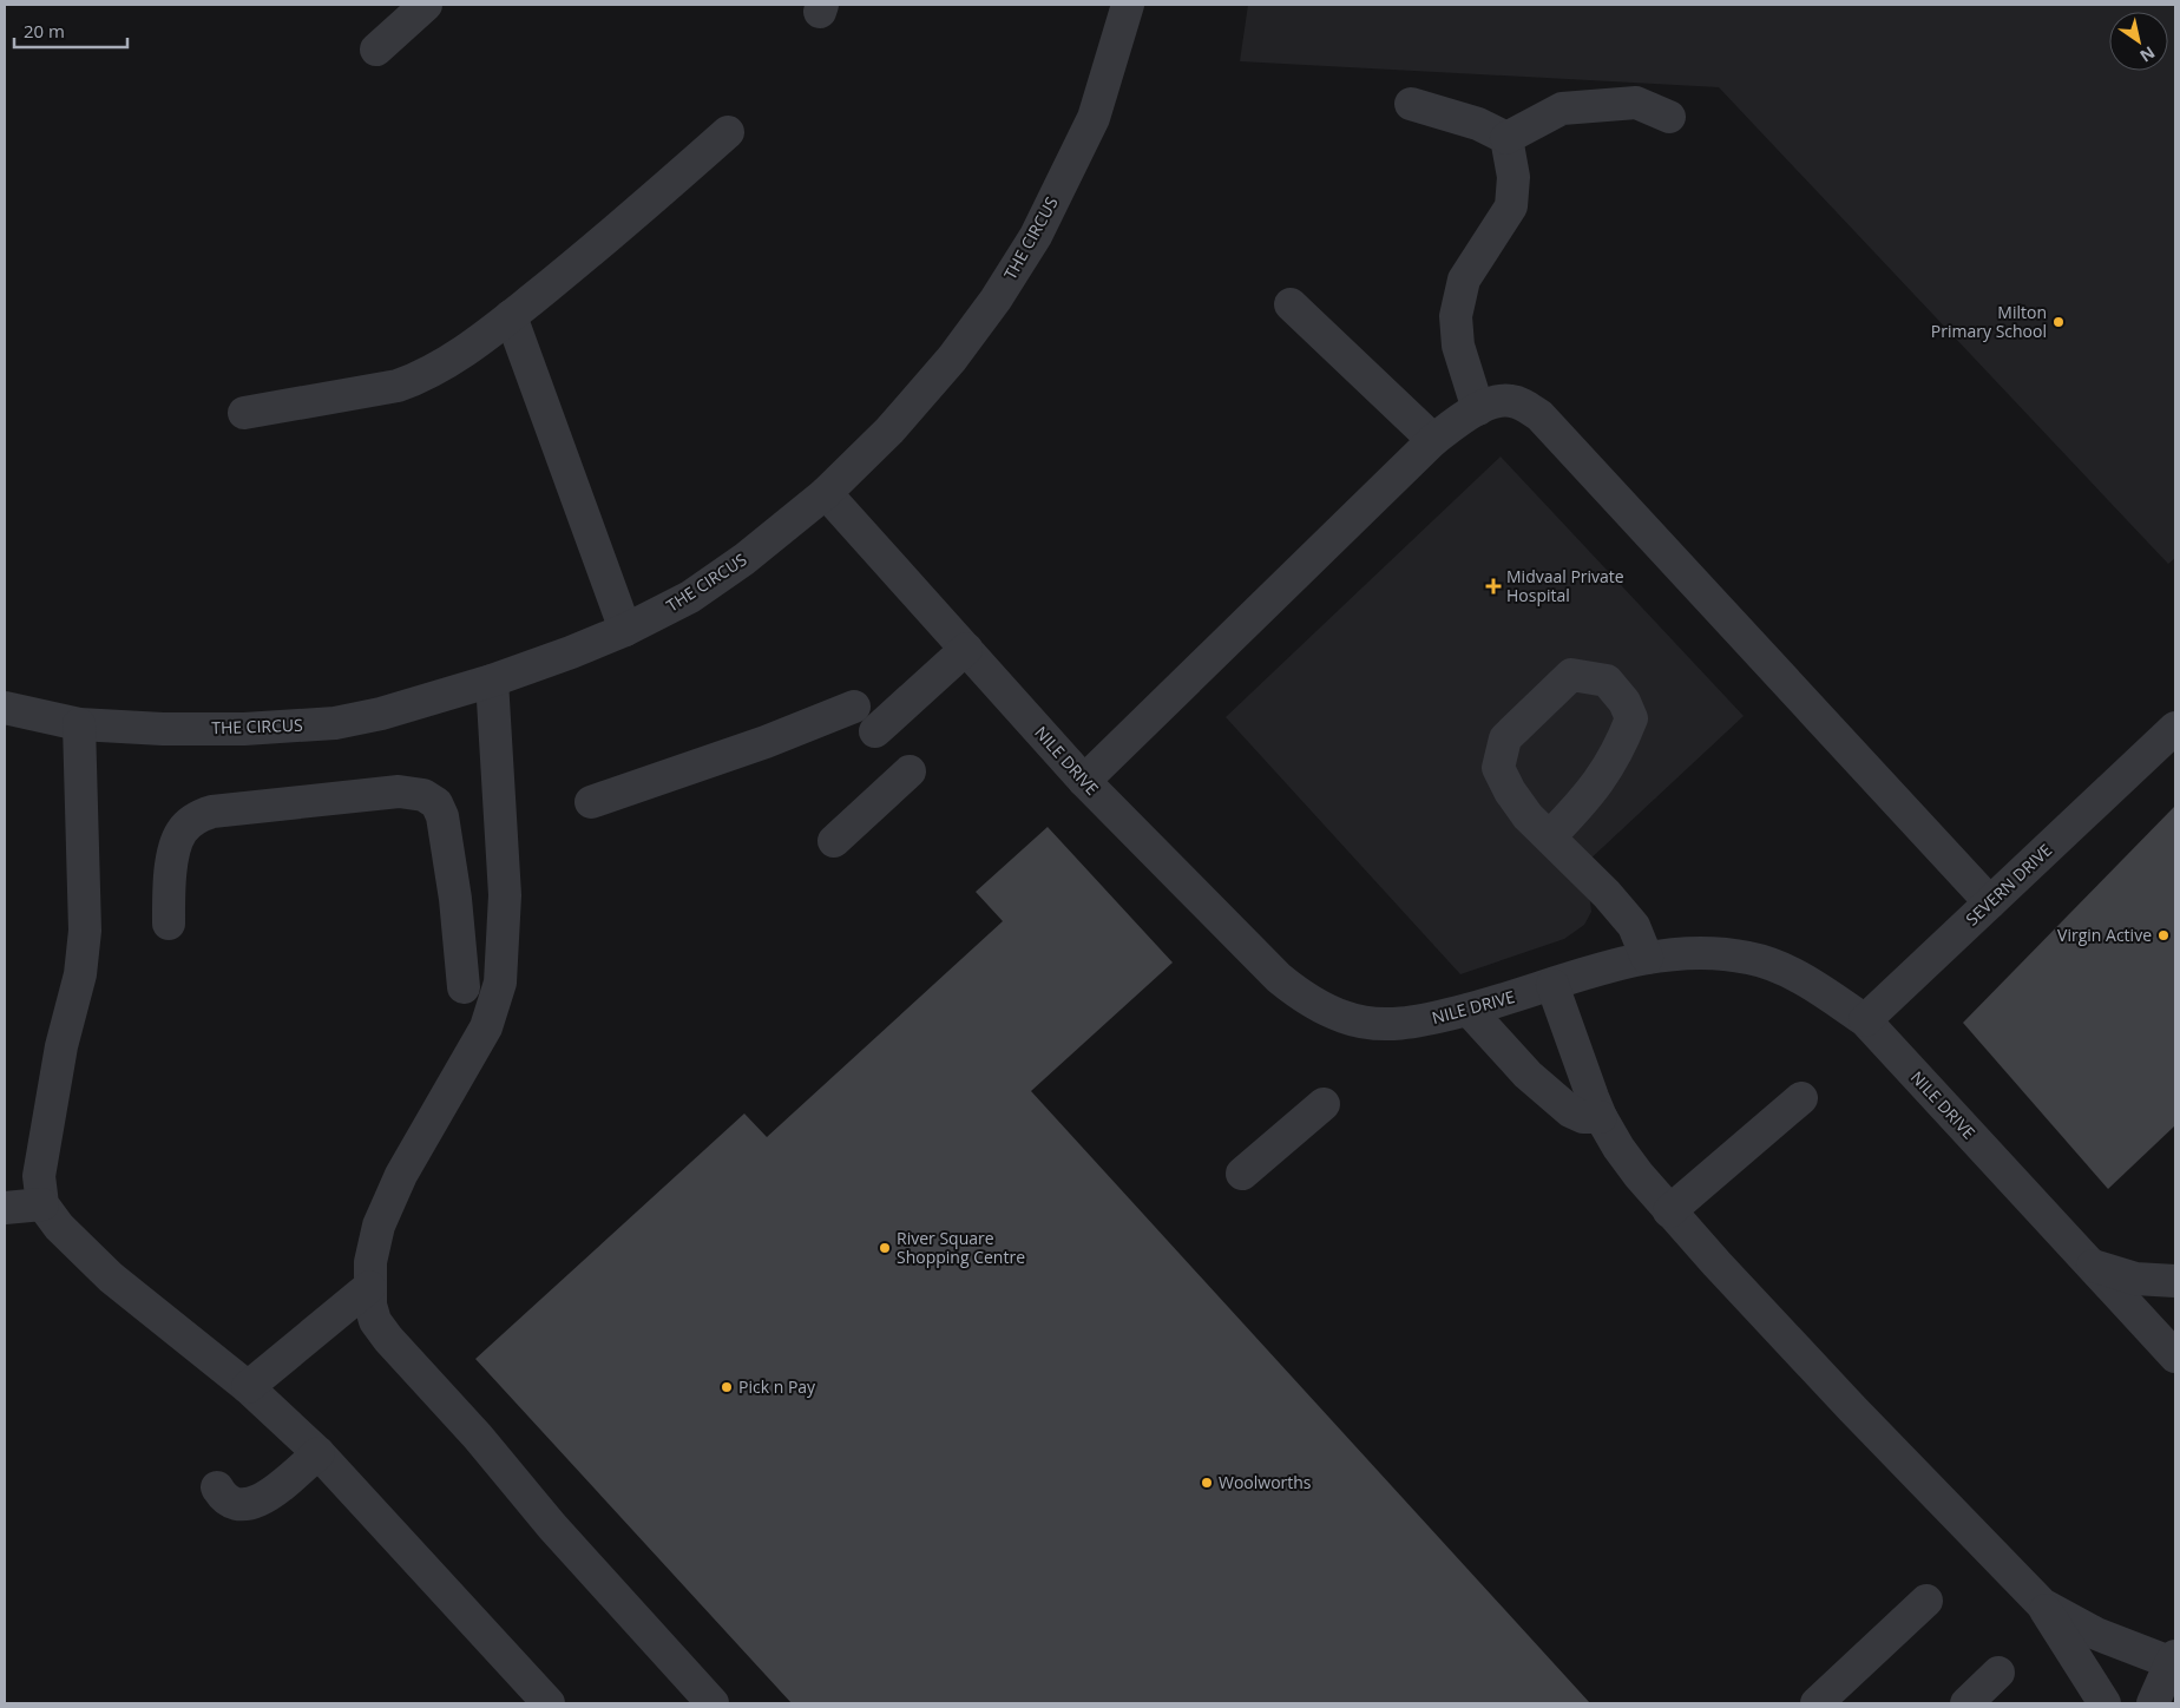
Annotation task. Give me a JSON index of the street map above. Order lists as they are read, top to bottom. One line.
{"streets":{"street":["THE CIRCUS","NILE DRIVE","SEVERN DRIVE"]},"crossings":[["THE CIRCUS","NILE DRIVE"],["NILE DRIVE","SEVERN DRIVE"]],"places":{"other":["Milton Primary School","Virgin Active","River Square Shopping Centre","Pick n Pay","Woolworths"],"health":["Midvaal Private Hospital"]},"scale_bar":"20 m","north":"bottom right"}
